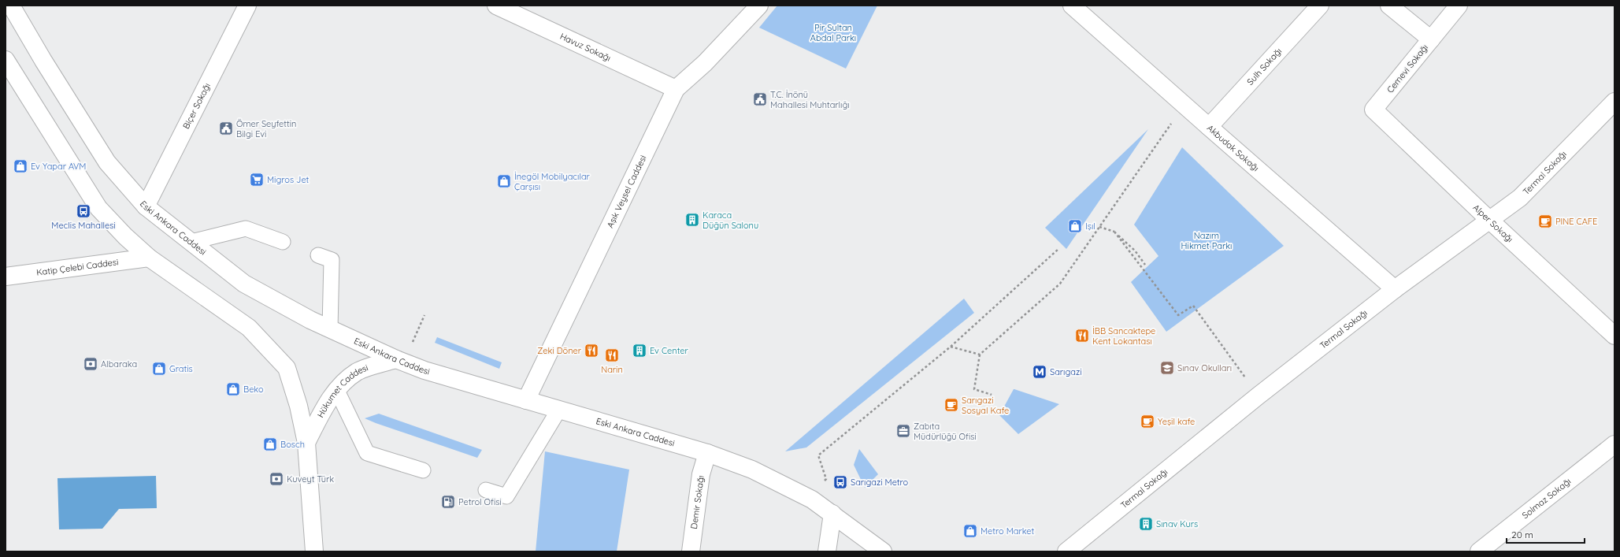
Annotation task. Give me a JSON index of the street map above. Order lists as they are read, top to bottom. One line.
{"streets":{"street":["Havuz Sokağı","Sulh Sokağı","Cemevi Sokağı","Biçer Sokağı","Akbudak Sokağı","Termal Sokağı","Aşık Veysel Caddesi","Alper Sokağı","Eski Ankara Caddesi","Katip Çelebi Caddesi","Hükumet Caddesi","Solmaz Sokağı","Demir Sokağı"]},"crossings":[["Havuz Sokağı","Aşık Veysel Caddesi"],["Sulh Sokağı","Akbudak Sokağı"],["Cemevi Sokağı","Alper Sokağı"],["Biçer Sokağı","Eski Ankara Caddesi"],["Akbudak Sokağı","Termal Sokağı"],["Termal Sokağı","Alper Sokağı"],["Aşık Veysel Caddesi","Eski Ankara Caddesi"],["Eski Ankara Caddesi","Hükumet Caddesi"],["Eski Ankara Caddesi","Demir Sokağı"]],"parks":["Pir Sultan Abdal Parkı","Nazım Hikmet Parkı"],"places":{"public building":["T.C. İnönü Mahallesi Muhtarlığı","Ömer Seyfettin Bilgi Evi"],"shop":["Ev Yapar AVM","İnegöl Mobilyacılar Çarşısı","Işıl","Gratis","Beko","Bosch","Metro Market"],"supermarket":["Migros Jet"],"bus stop":["Meclis Mahallesi","Sarıgazi Metro"],"building":["Karaca Düğün Salonu","Ev Center","Sınav Kurs"],"cafe":["PINE CAFE","Sarıgazi Sosyal Kafe","Yeşil kafe"],"restaurant":["İBB Sancaktepe Kent Lokantası","Zeki Döner","Narin"],"bank":["Albaraka","Kuveyt Türk"],"school or university":["Sınav Okulları"],"metro station":["Sarıgazi"],"office":["Zabıta Müdürlüğü Ofisi"],"fuel station":["Petrol Ofisi"]},"scale_bar":"20 m"}
